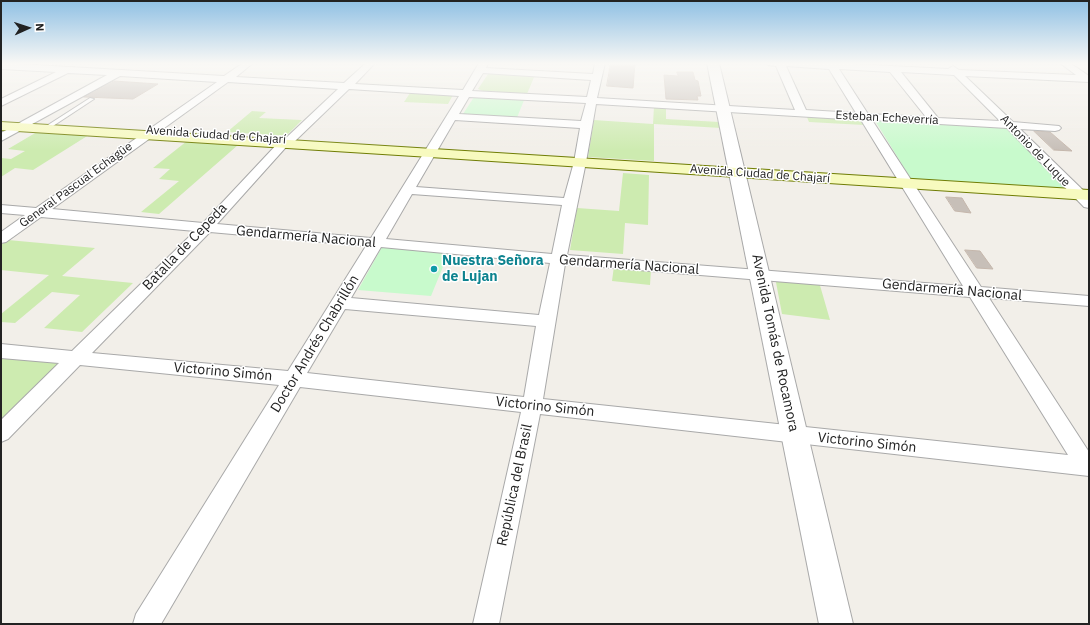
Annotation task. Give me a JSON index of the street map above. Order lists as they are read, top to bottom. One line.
{"streets":{"main road":["Avenida Ciudad de Chajarí"],"street":["Esteban Echeverría","Antonio de Luque","General Pascual Echagüe","Gendarmería Nacional","Batalla de Cepeda","Avenida Tomás de Rocamora","Doctor Andrés Chabrillón","Victorino Simón","República del Brasil"]},"crossings":[["Esteban Echeverría","Antonio de Luque"],["Esteban Echeverría","Avenida Tomás de Rocamora"],["Esteban Echeverría","Doctor Andrés Chabrillón"],["Esteban Echeverría","República del Brasil"],["Avenida Ciudad de Chajarí","Antonio de Luque"],["Avenida Ciudad de Chajarí","General Pascual Echagüe"],["Avenida Ciudad de Chajarí","Batalla de Cepeda"],["Avenida Ciudad de Chajarí","Avenida Tomás de Rocamora"],["Avenida Ciudad de Chajarí","Doctor Andrés Chabrillón"],["Avenida Ciudad de Chajarí","República del Brasil"],["General Pascual Echagüe","Gendarmería Nacional"],["Gendarmería Nacional","Batalla de Cepeda"],["Gendarmería Nacional","Avenida Tomás de Rocamora"],["Gendarmería Nacional","Doctor Andrés Chabrillón"],["Gendarmería Nacional","República del Brasil"],["Batalla de Cepeda","Victorino Simón"],["Avenida Tomás de Rocamora","Victorino Simón"],["Doctor Andrés Chabrillón","Victorino Simón"],["Victorino Simón","República del Brasil"]],"places":["Nuestra Señora de Lujan"],"north":"right"}
